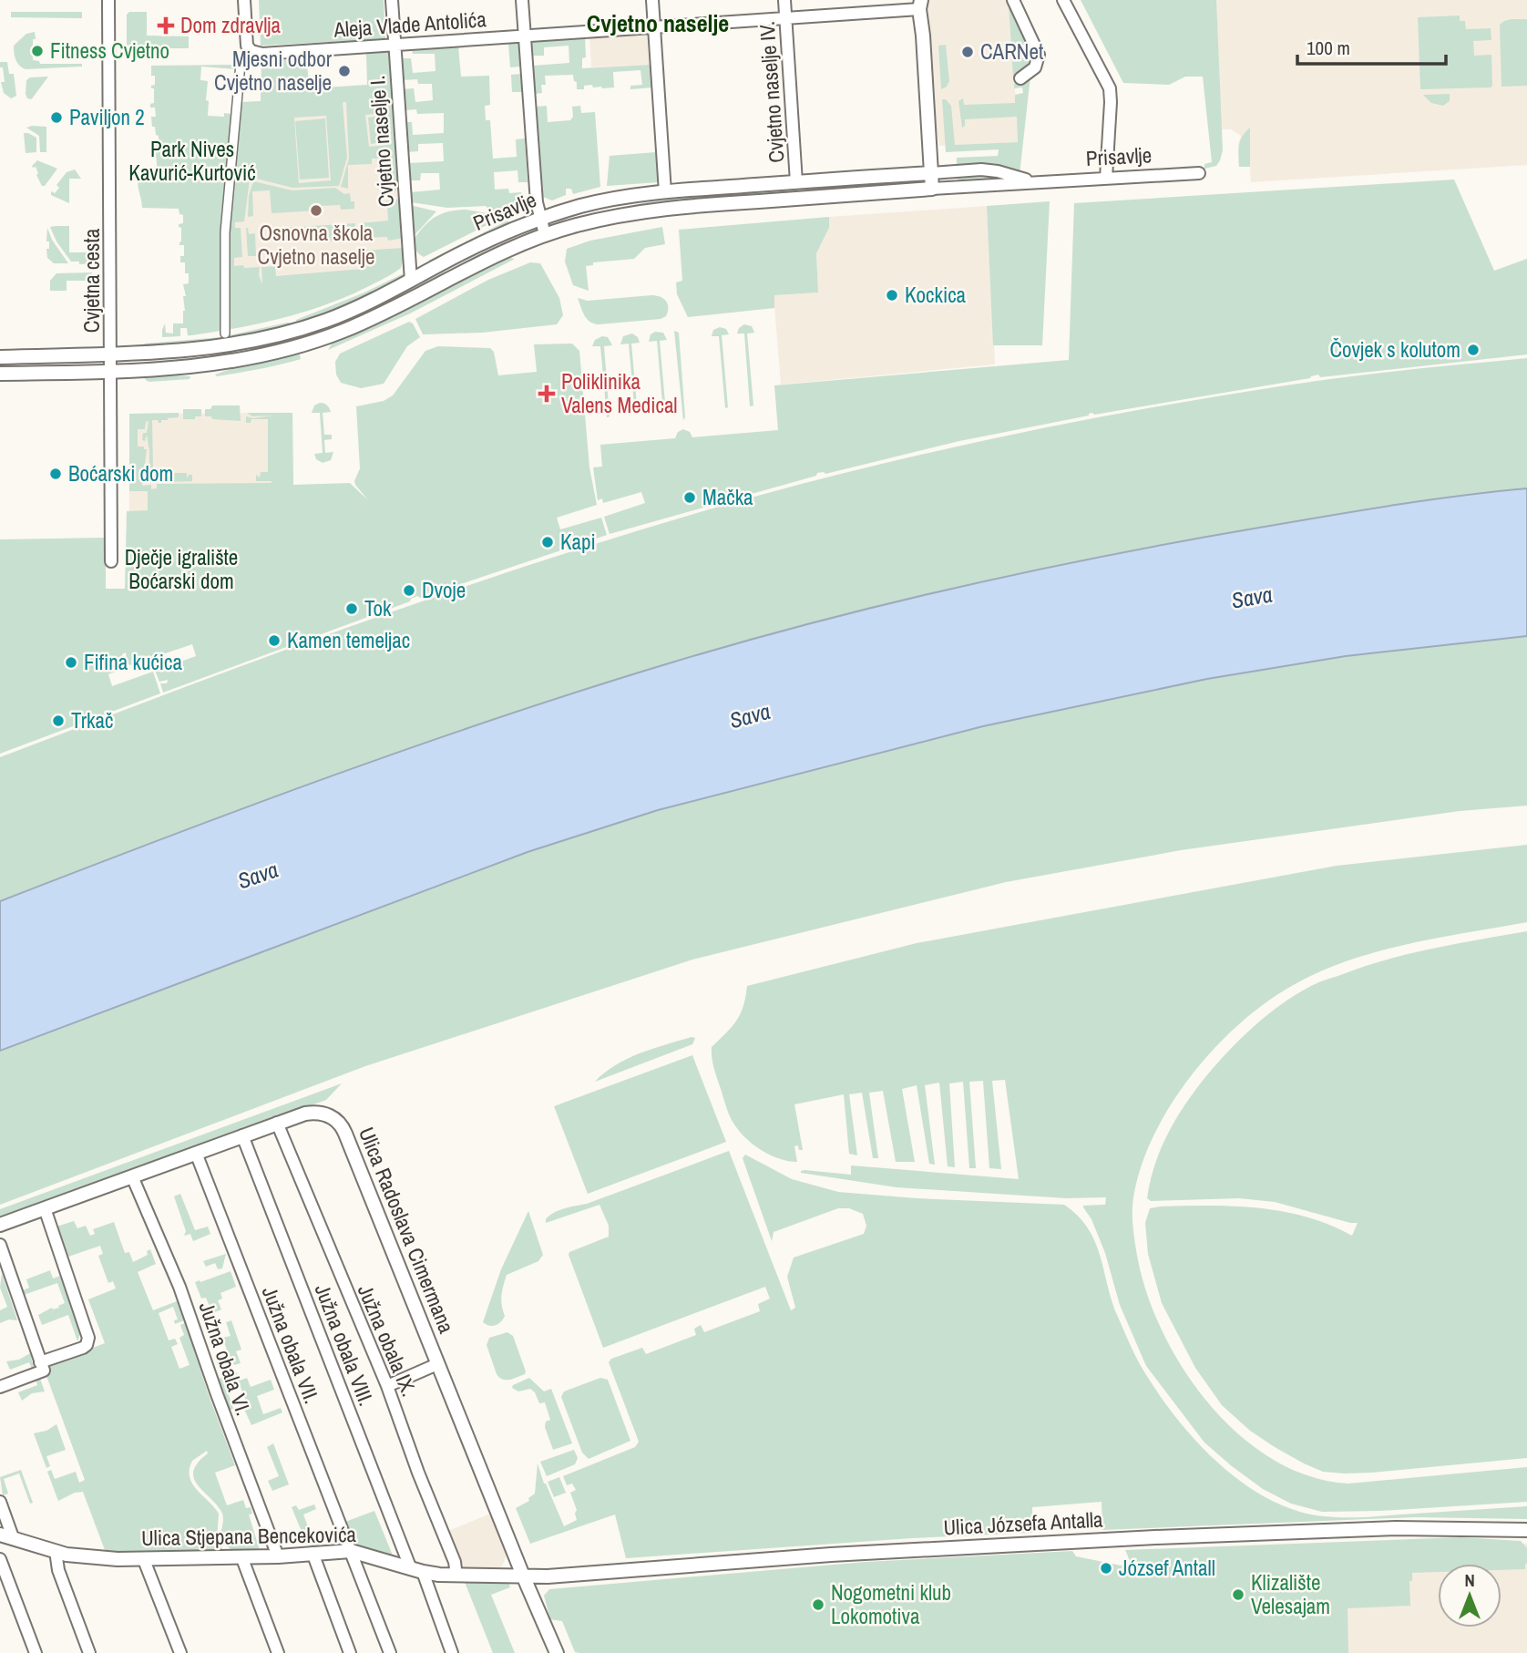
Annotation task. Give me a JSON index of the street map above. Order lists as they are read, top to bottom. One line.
{"streets":{"street":["Aleja Vlade Antolića","Cvjetno naselje IV.","Cvjetno naselje I.","Prisavlje","Cvjetna cesta","Ulica Radoslava Cimermana","Južna obala IX.","Južna obala VII.","Južna obala VIII.","Južna obala VI.","Ulica Józsefa Antalla","Ulica Stjepana Bencekovića"]},"crossings":[["Aleja Vlade Antolića","Cvjetno naselje IV."],["Aleja Vlade Antolića","Cvjetno naselje I."],["Cvjetno naselje IV.","Prisavlje"],["Cvjetno naselje I.","Prisavlje"],["Prisavlje","Cvjetna cesta"],["Ulica Radoslava Cimermana","Južna obala IX."],["Ulica Radoslava Cimermana","Južna obala VII."],["Ulica Radoslava Cimermana","Južna obala VIII."],["Ulica Radoslava Cimermana","Južna obala VI."],["Ulica Radoslava Cimermana","Ulica Józsefa Antalla"],["Ulica Radoslava Cimermana","Ulica Stjepana Bencekovića"],["Južna obala IX.","Ulica Stjepana Bencekovića"],["Južna obala VII.","Ulica Stjepana Bencekovića"],["Južna obala VIII.","Ulica Stjepana Bencekovića"],["Južna obala VI.","Ulica Stjepana Bencekovića"],["Ulica Józsefa Antalla","Ulica Stjepana Bencekovića"]],"districts":["Cvjetno naselje"],"water":["Sava"],"parks":["Park Nives Kavurić-Kurtović","Dječje igralište Boćarski dom"],"places":{"health":["Dom zdravlja","Poliklinika Valens Medical"],"other":["Fitness Cvjetno","CARNet","Mjesni odbor Cvjetno naselje","Paviljon 2","Osnovna škola Cvjetno naselje","Kockica","Čovjek s kolutom","Boćarski dom","Mačka","Kapi","Dvoje","Tok","Kamen temeljac","Fifina kućica","Trkač","József Antall","Klizalište Velesajam","Nogometni klub Lokomotiva"]},"scale_bar":"100 m","north":"top"}
